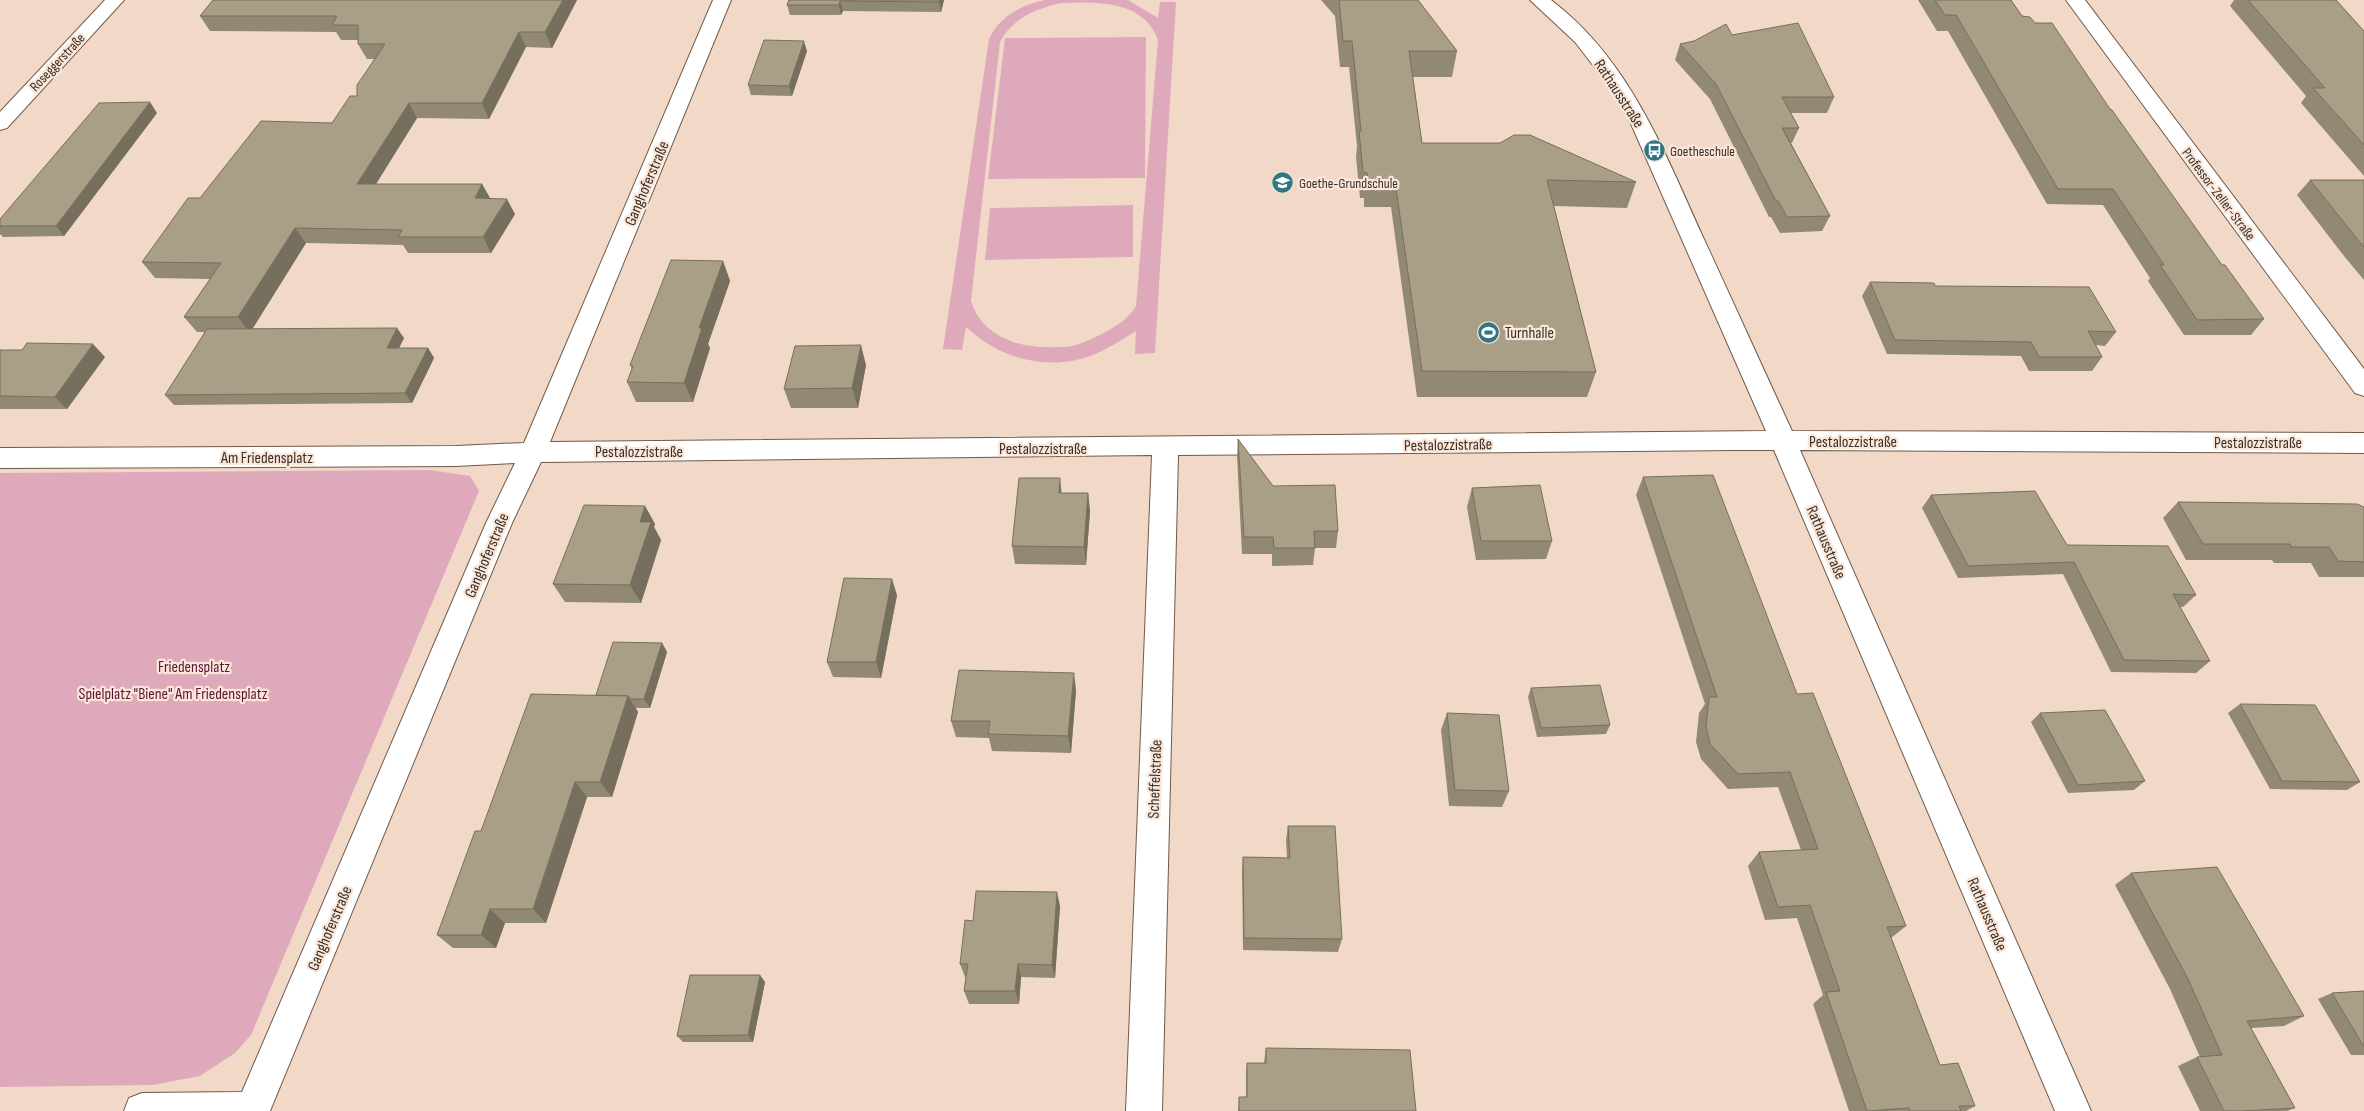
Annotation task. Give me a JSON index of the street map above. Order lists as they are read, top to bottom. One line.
{"streets":{"street":["Roseggerstraße","Rathausstraße","Ganghoferstraße","Professor-Zeller-Straße","Pestalozzistraße","Am Friedensplatz","Scheffelstraße"]},"crossings":[["Rathausstraße","Pestalozzistraße"],["Ganghoferstraße","Pestalozzistraße"],["Ganghoferstraße","Am Friedensplatz"],["Pestalozzistraße","Am Friedensplatz"],["Pestalozzistraße","Scheffelstraße"]],"parks":["Friedensplatz","Spielplatz \"Biene\" Am Friedensplatz"],"places":{"bus stop":["Goetheschule"],"school or university":["Goethe-Grundschule"],"sports":["Turnhalle"]}}
